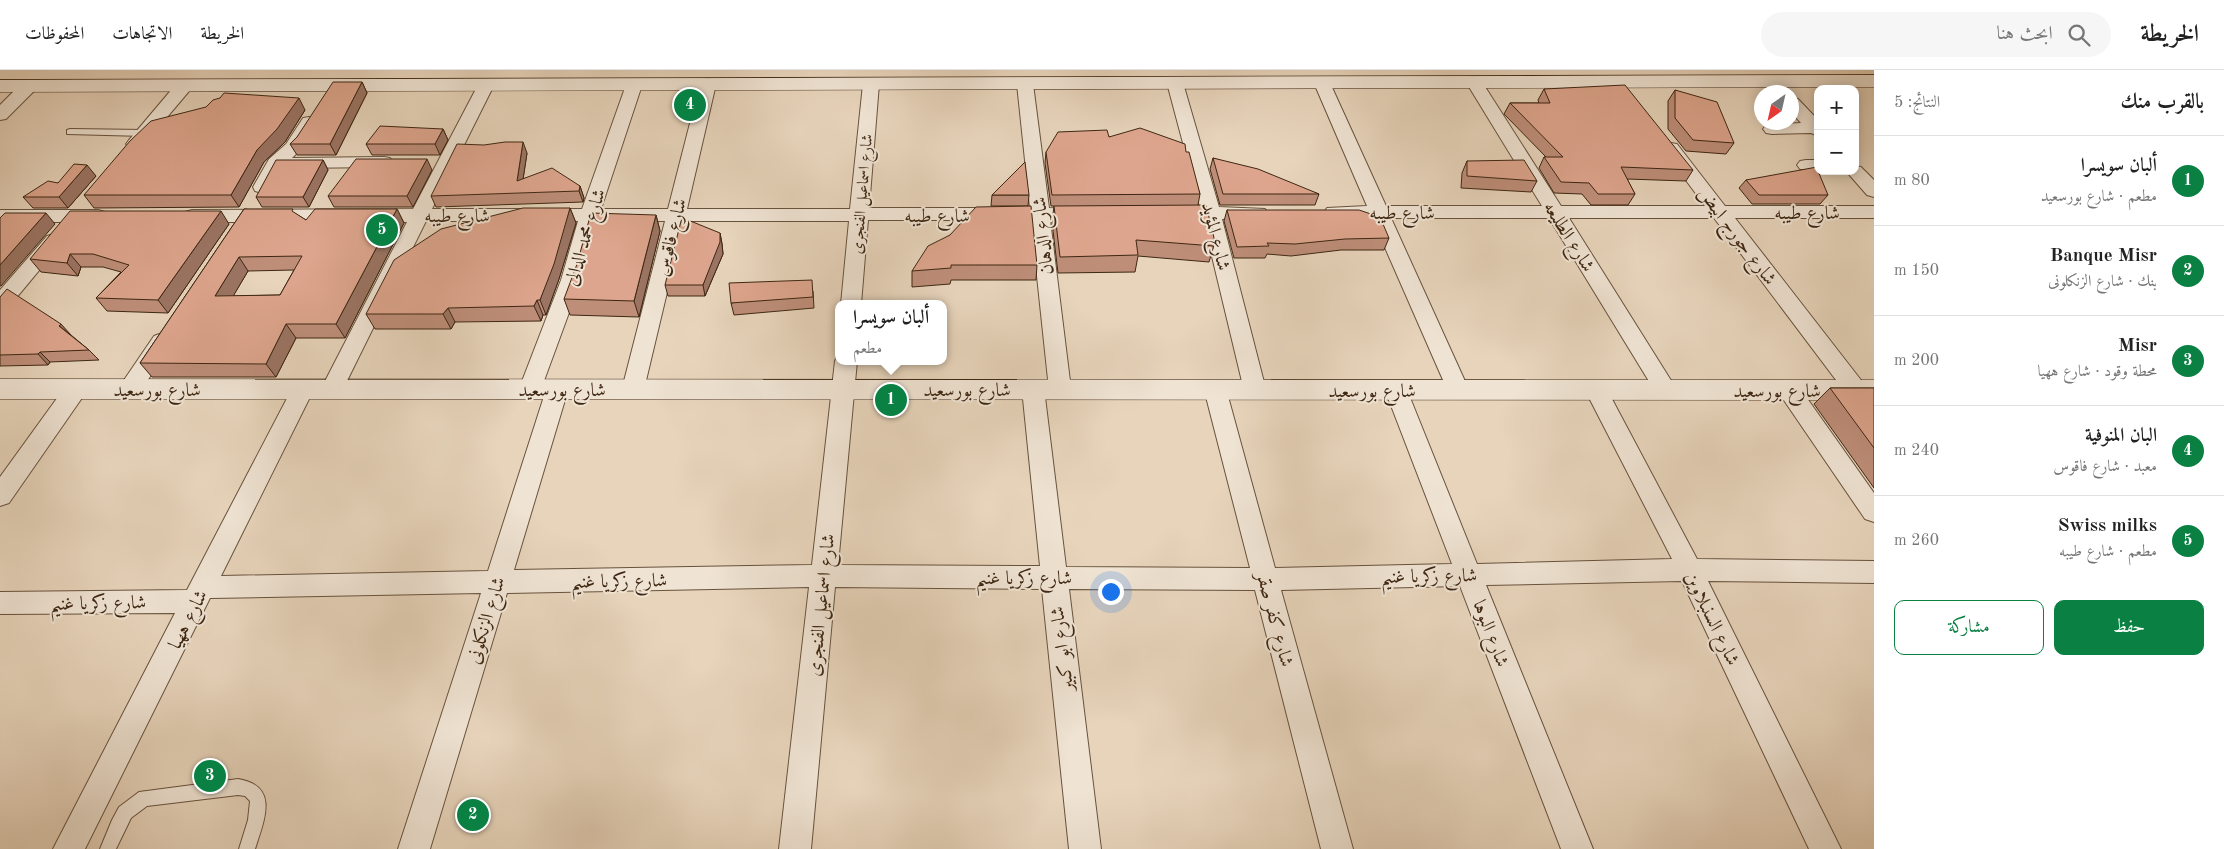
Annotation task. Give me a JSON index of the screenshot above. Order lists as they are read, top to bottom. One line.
{"streets":{"street":["شارع اسماعيل الفنجرى","شارع طيبه","شارع جورج ابيض","شارع الدهان","شارع المؤيد","شارع الطليعه","شارع محمد الدالى","شارع فاقوس","شارع بورسعيد","شارع زكريا غنيم","شارع السنبلاوين","شارع ههيا","شارع كفر صقر","شارع الزنكلونى","شارع البوها","شارع ابو كبير"]},"crossings":[["شارع اسماعيل الفنجرى","شارع طيبه"],["شارع اسماعيل الفنجرى","شارع بورسعيد"],["شارع اسماعيل الفنجرى","شارع زكريا غنيم"],["شارع طيبه","شارع جورج ابيض"],["شارع طيبه","شارع الدهان"],["شارع طيبه","شارع الطليعه"],["شارع طيبه","شارع محمد الدالى"],["شارع طيبه","شارع فاقوس"],["شارع جورج ابيض","شارع بورسعيد"],["شارع الدهان","شارع بورسعيد"],["شارع المؤيد","شارع بورسعيد"],["شارع الطليعه","شارع بورسعيد"],["شارع محمد الدالى","شارع بورسعيد"],["شارع فاقوس","شارع بورسعيد"],["شارع بورسعيد","شارع السنبلاوين"],["شارع بورسعيد","شارع ههيا"],["شارع بورسعيد","شارع كفر صقر"],["شارع بورسعيد","شارع الزنكلونى"],["شارع بورسعيد","شارع البوها"],["شارع بورسعيد","شارع ابو كبير"],["شارع زكريا غنيم","شارع السنبلاوين"],["شارع زكريا غنيم","شارع ههيا"],["شارع زكريا غنيم","شارع كفر صقر"],["شارع زكريا غنيم","شارع الزنكلونى"],["شارع زكريا غنيم","شارع البوها"],["شارع زكريا غنيم","شارع ابو كبير"]],"north":"bottom left","page":{"header":"الخريطة","search":"ابحث هنا","nav":["الخريطة","الاتجاهات","المحفوظات"],"heading":["بالقرب منك","النتائج: 5"],"map_buttons":["+","−"],"pins":["4","5","1","3","2"],"list":[{"mark":"1","name":"ألبان سويسرا","note":"مطعم · شارع بورسعيد","value":"80 m"},{"mark":"2","name":"Banque Misr","note":"بنك · شارع الزنكلونى","value":"150 m"},{"mark":"3","name":"Misr","note":"محطة وقود · شارع ههيا","value":"200 m"},{"mark":"4","name":"البان المنوفية","note":"معبد · شارع فاقوس","value":"240 m"},{"mark":"5","name":"Swiss milks","note":"مطعم · شارع طيبه","value":"260 m"}],"popup":["ألبان سويسرا","مطعم"],"buttons":["حفظ","مشاركة"]}}
